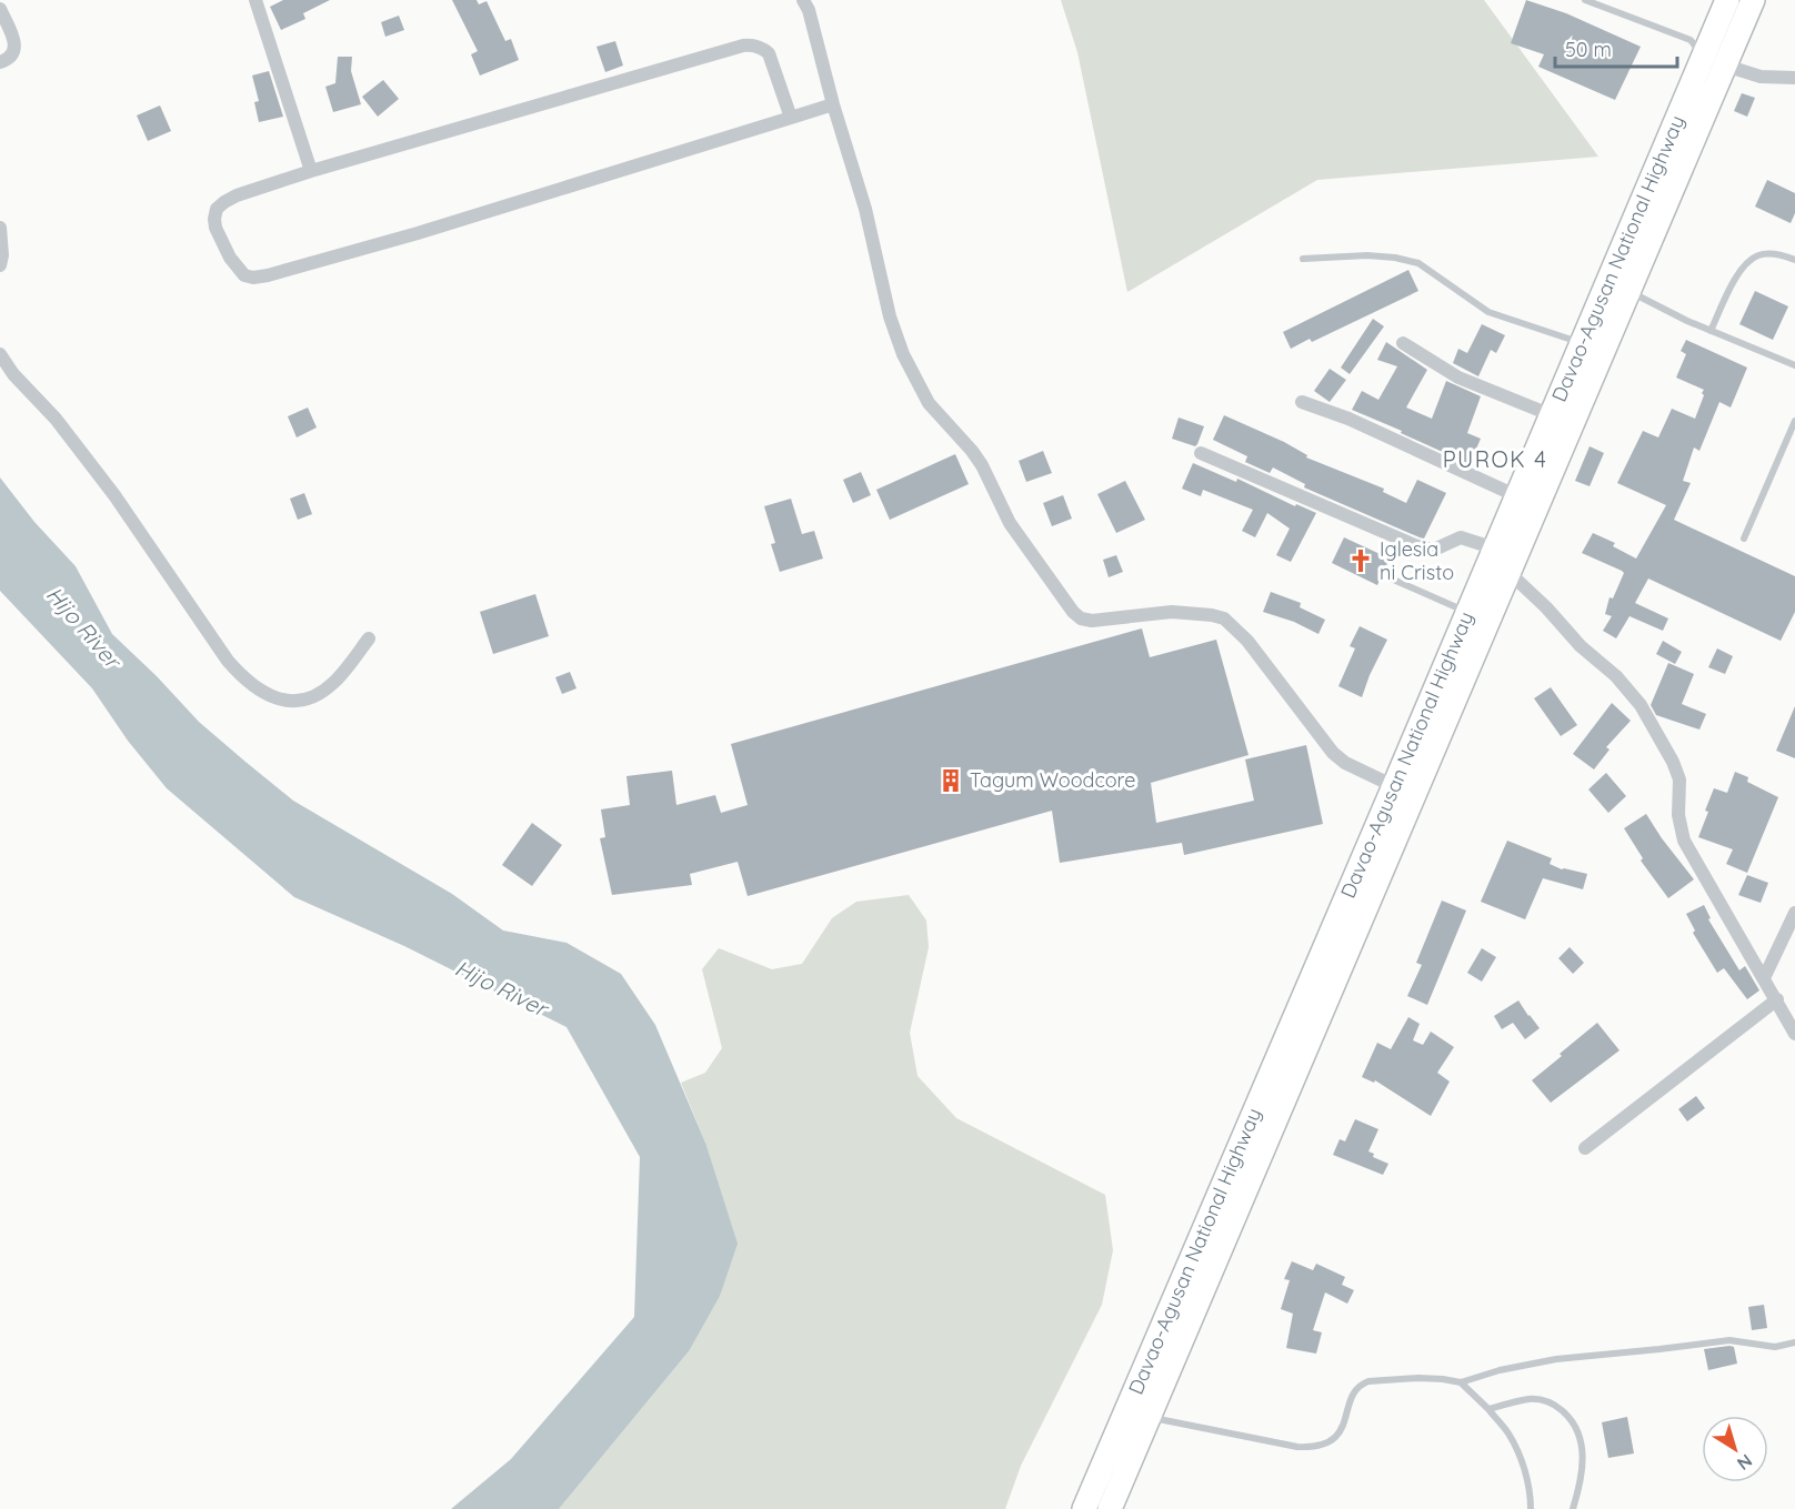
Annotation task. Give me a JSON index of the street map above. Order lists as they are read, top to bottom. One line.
{"streets":{"highway":["Davao-Agusan National Highway"]},"districts":["PUROK 4"],"water":["Hijo River"],"places":{"church":["Iglesia ni Cristo"],"building":["Tagum Woodcore"]},"scale_bar":"50 m","north":"bottom right"}
